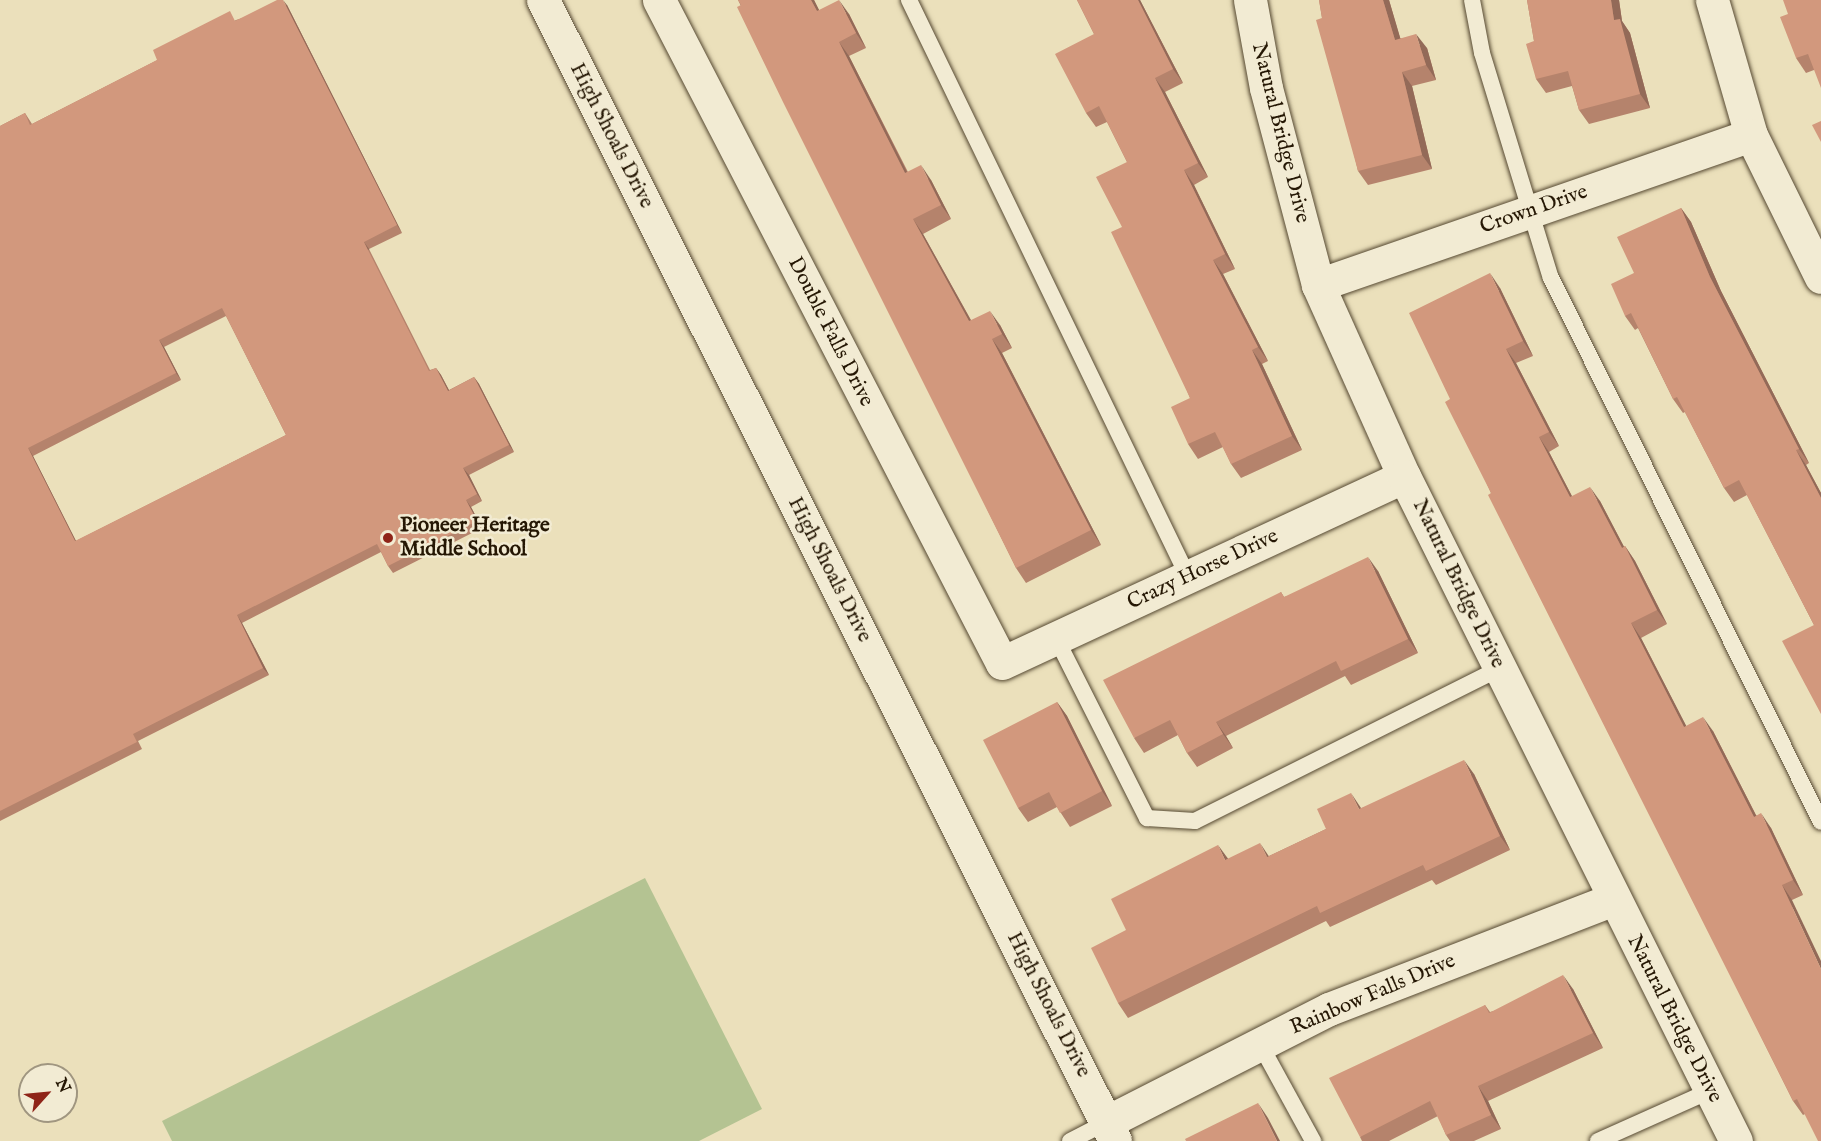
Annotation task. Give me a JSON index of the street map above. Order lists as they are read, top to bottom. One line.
{"streets":{"street":["Natural Bridge Drive","High Shoals Drive","Crown Drive","Double Falls Drive","Crazy Horse Drive","Rainbow Falls Drive"]},"crossings":[["Natural Bridge Drive","Crown Drive"],["Natural Bridge Drive","Crazy Horse Drive"],["Natural Bridge Drive","Rainbow Falls Drive"],["High Shoals Drive","Rainbow Falls Drive"],["Double Falls Drive","Crazy Horse Drive"]],"places":["Pioneer Heritage Middle School"],"north":"top right"}
